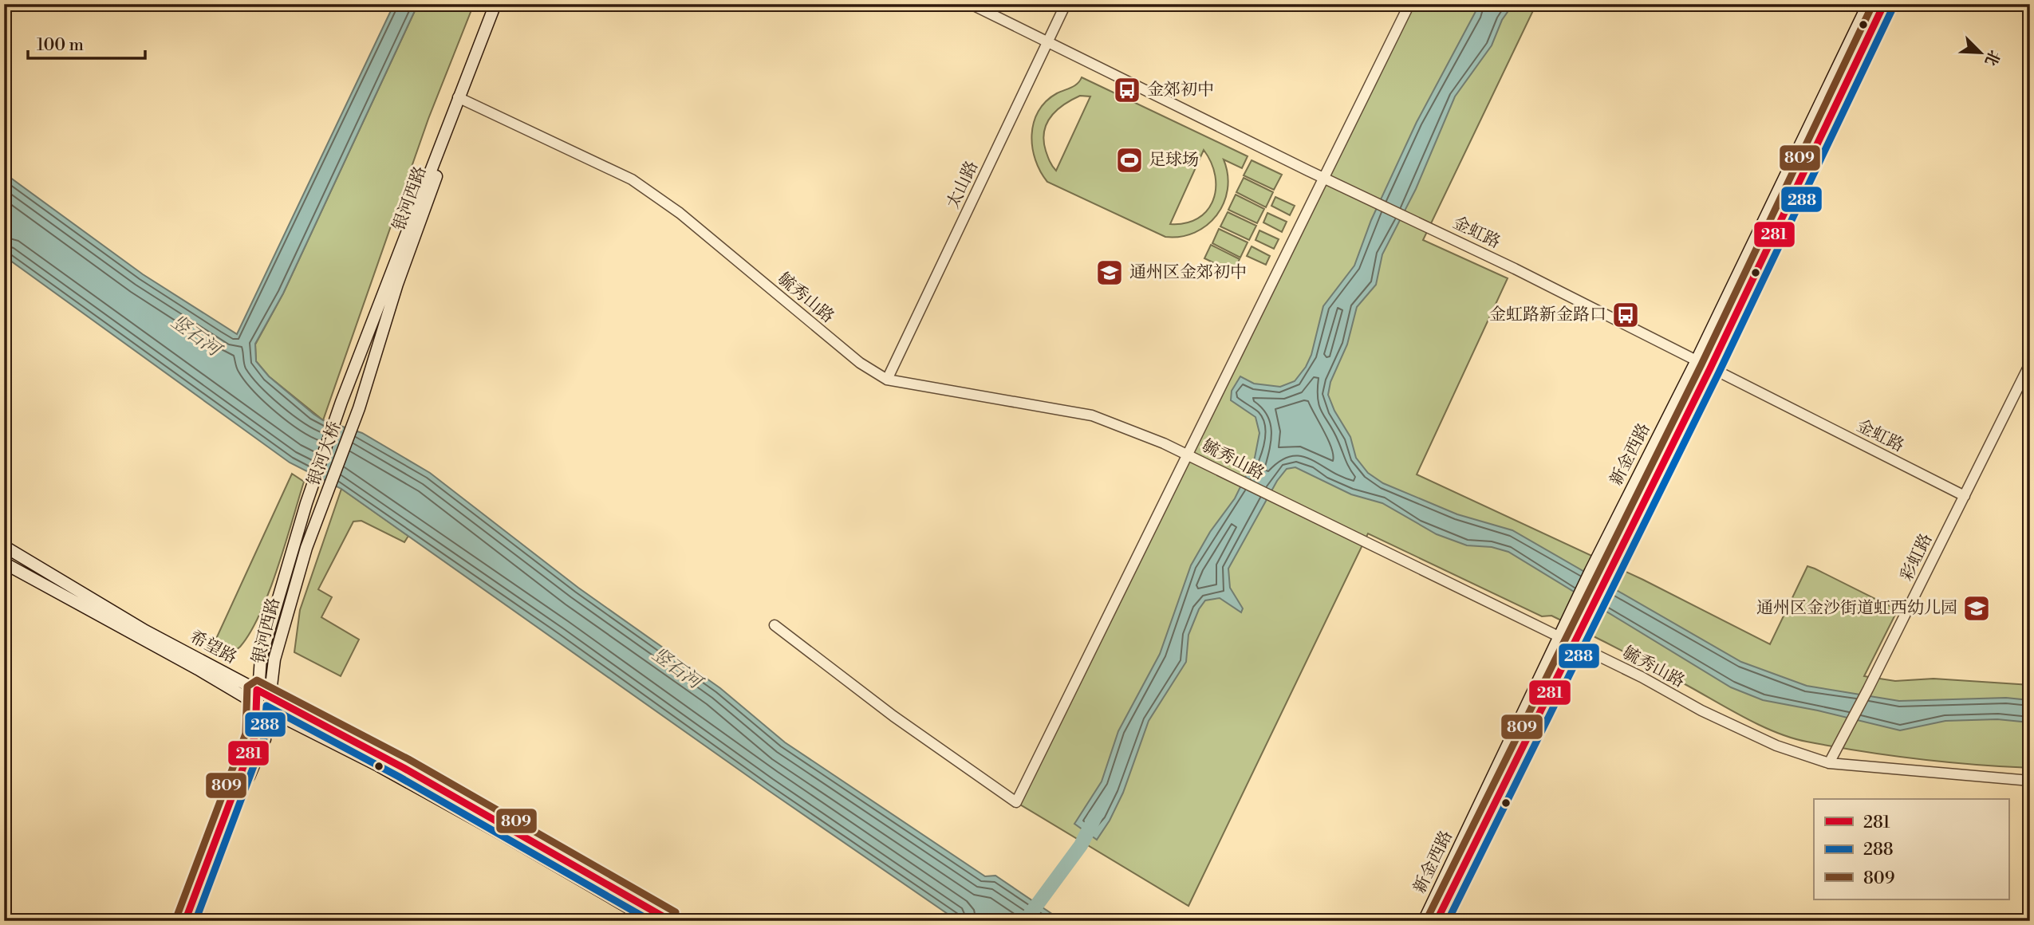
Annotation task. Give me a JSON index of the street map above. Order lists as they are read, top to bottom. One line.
{"streets":{"main road":["银河西路","银河大桥","新金西路","希望路"],"street":["太山路","金虹路","毓秀山路","彩虹路"]},"crossings":[["太山路","金虹路"],["太山路","毓秀山路"],["银河西路","毓秀山路"],["银河西路","银河大桥"],["银河西路","希望路"],["金虹路","新金西路"],["金虹路","彩虹路"],["毓秀山路","新金西路"],["毓秀山路","彩虹路"]],"water":["竖石河"],"places":{"bus stop":["金郊初中","金虹路新金路口"],"sports":["足球场"],"school or university":["通州区金郊初中","通州区金沙街道虹西幼儿园"]},"lines":["transit line 281","transit line 809","transit line 288"],"legend":["281","288","809"],"scale_bar":"100 m","north":"bottom right"}
